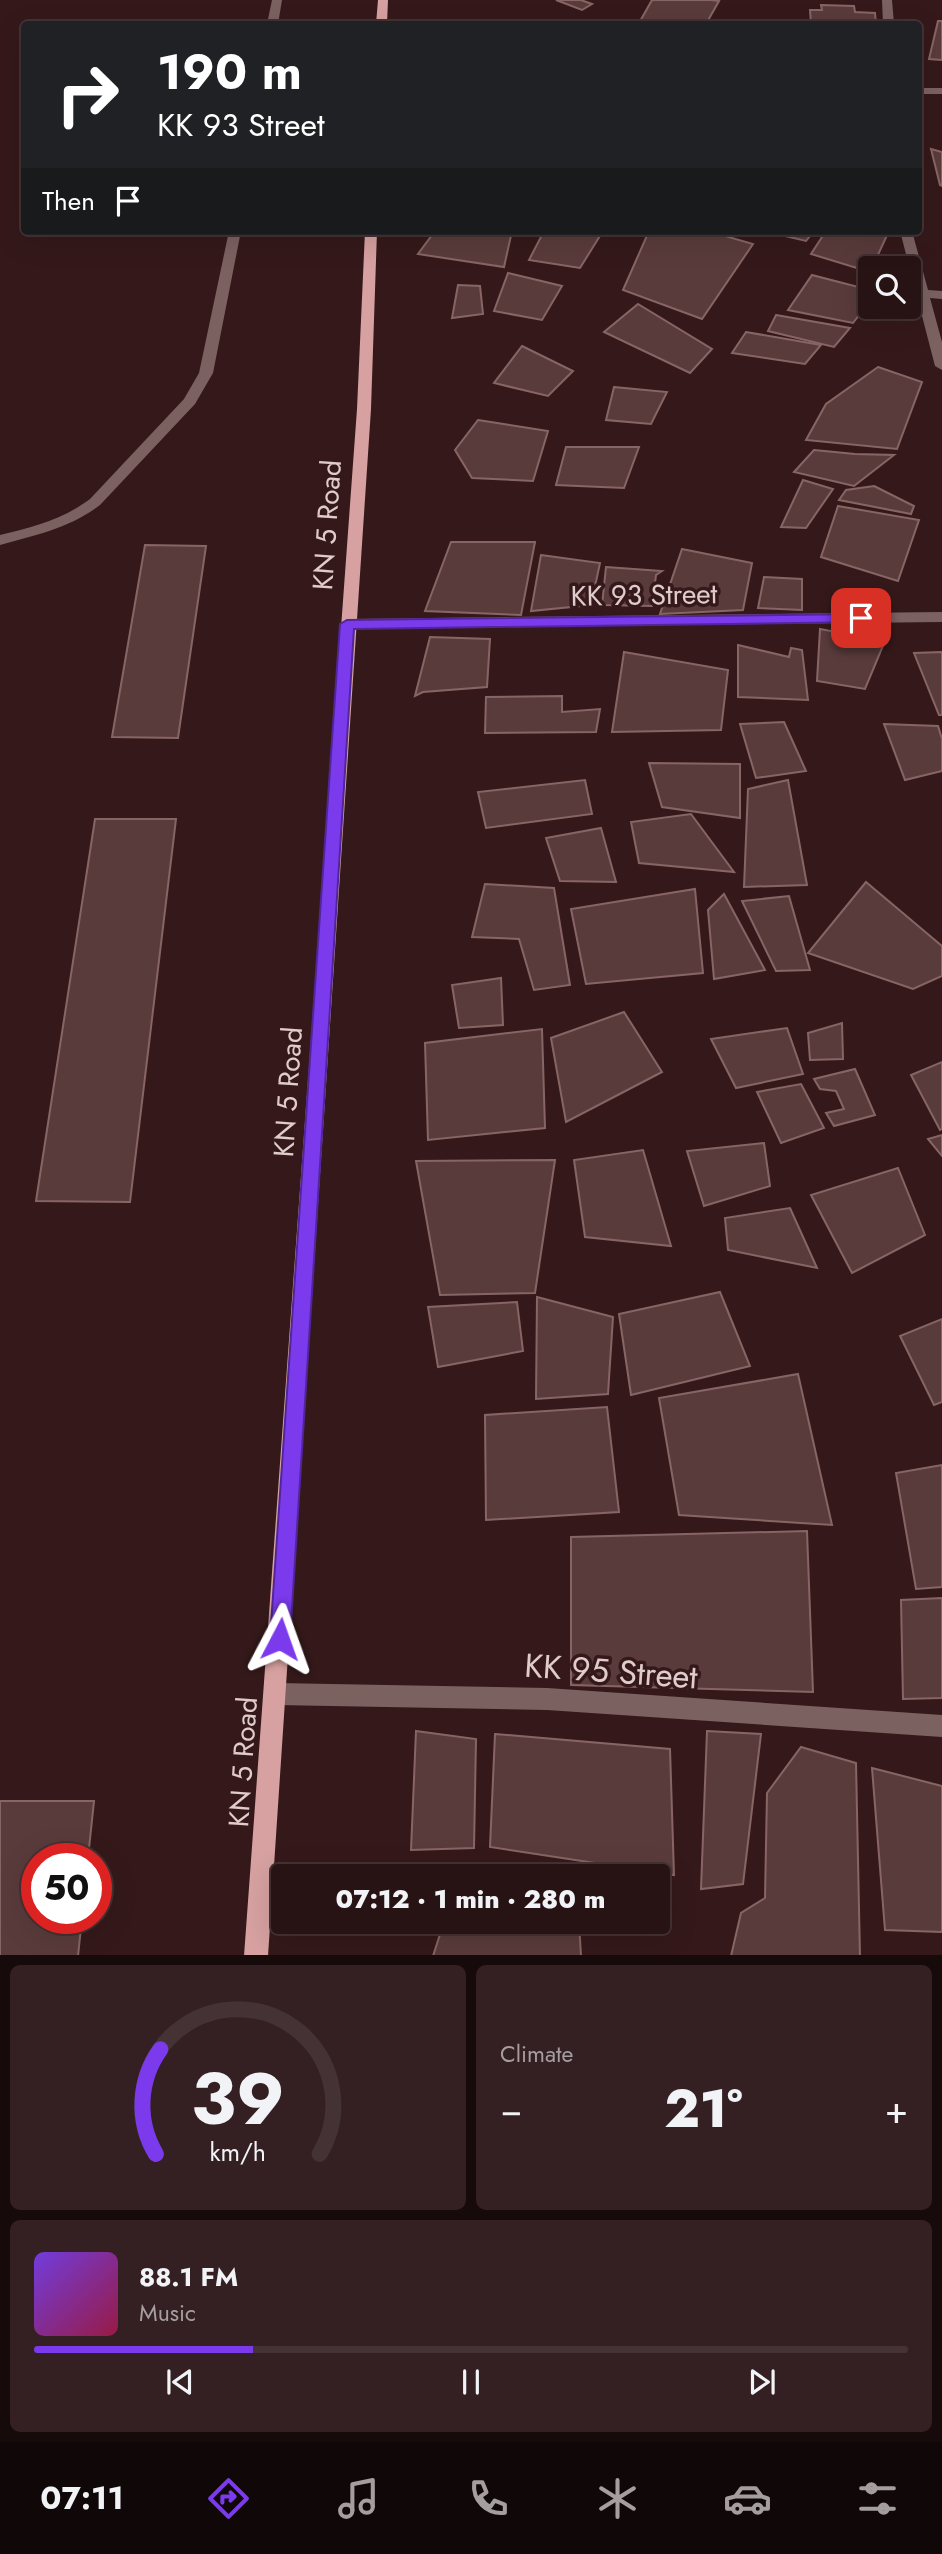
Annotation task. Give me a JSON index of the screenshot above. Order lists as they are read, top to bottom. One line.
{"streets":{"main road":["KN 5 Road"],"street":["KK 93 Street","KK 95 Street"]},"crossings":[["KN 5 Road","KK 93 Street"],["KN 5 Road","KK 95 Street"]],"page":{"turn":["190 m","KK 93 Street"],"then":"Then","limit":"50","trip":"07:12 · 1 min · 280 m","tile":"Climate","heat":["−","21°","+"],"song":["88.1 FM","Music"],"tabs":"07:11","gauge":["39","km/h"]}}
